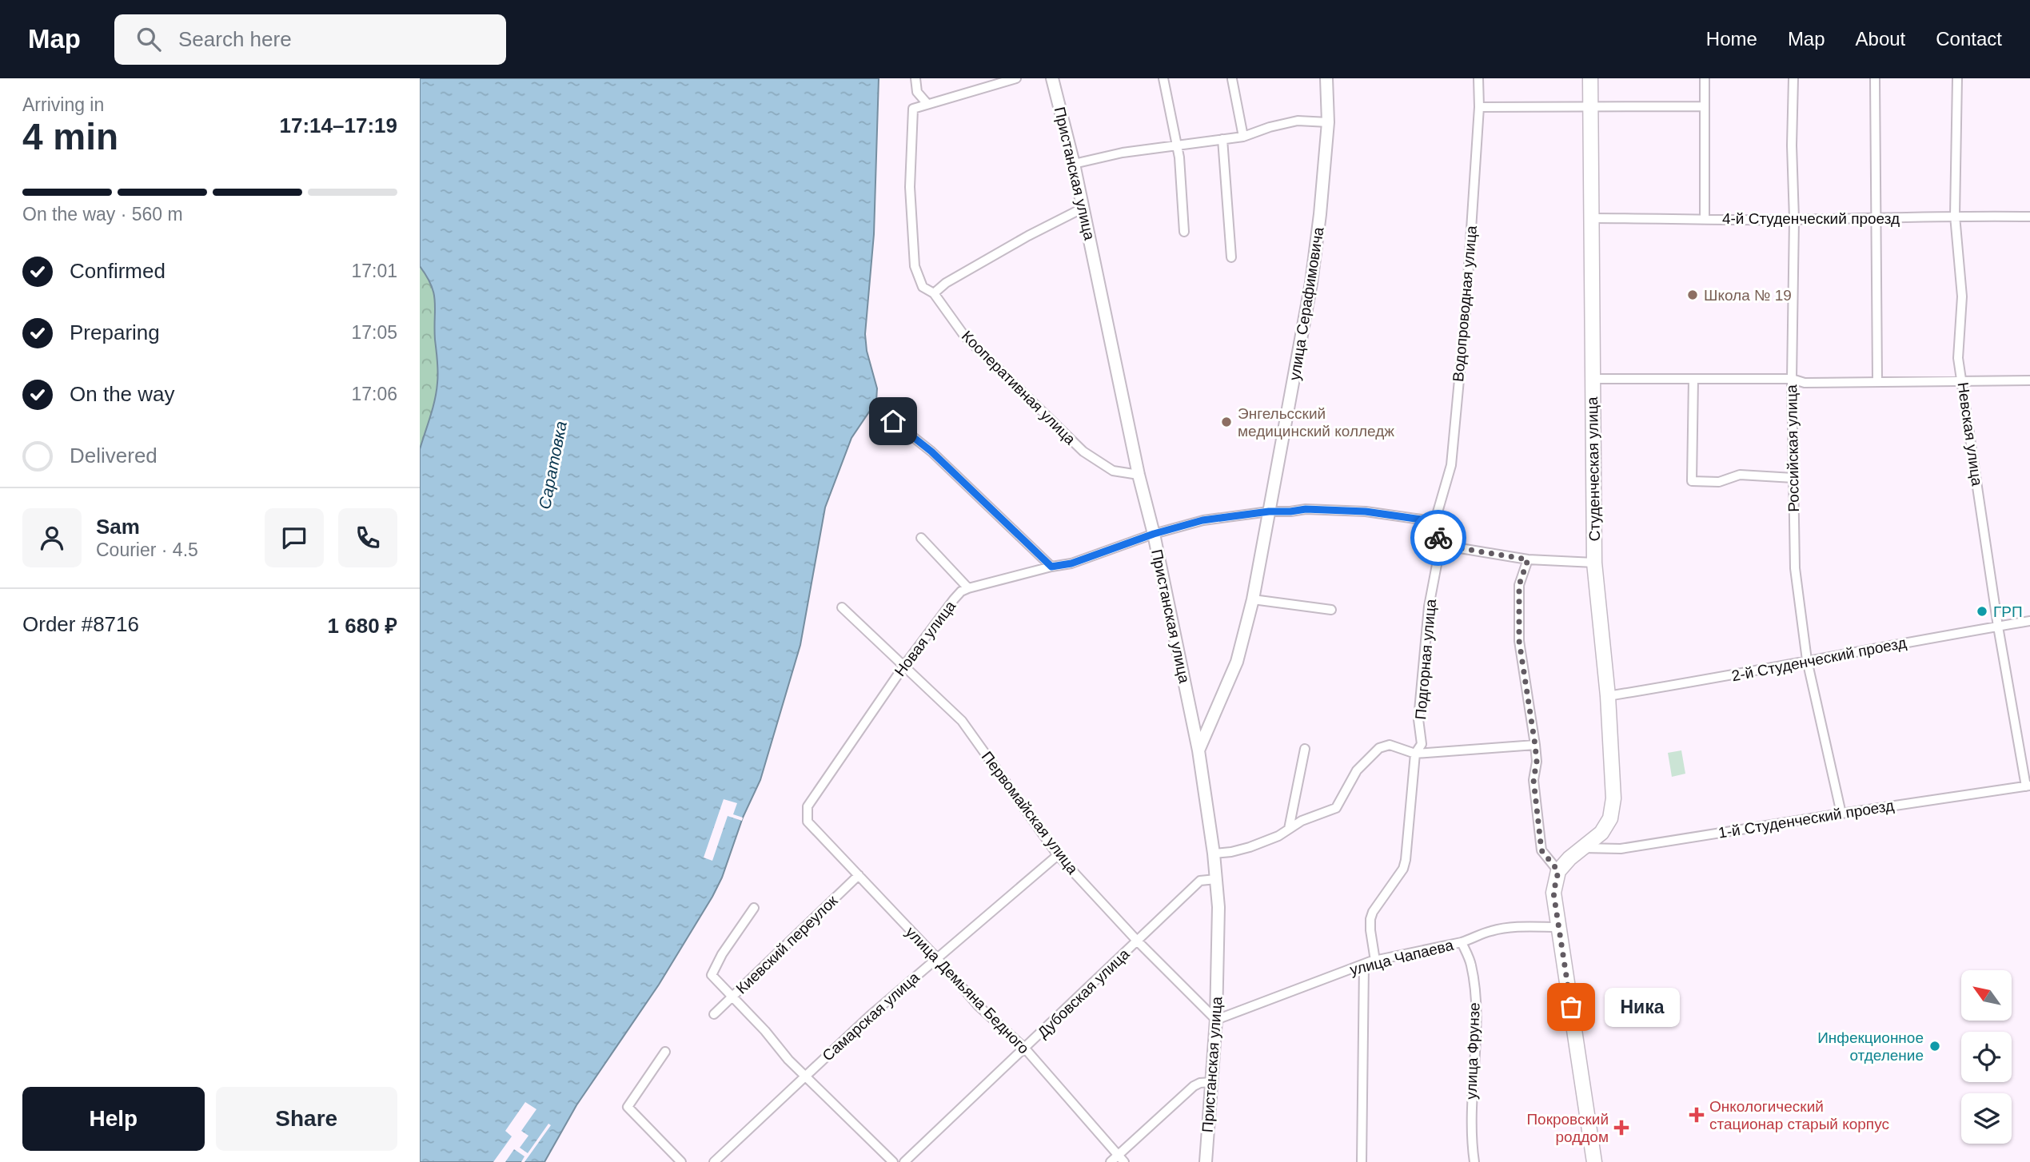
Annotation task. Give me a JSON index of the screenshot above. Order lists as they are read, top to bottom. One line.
{"streets":{"main road":["Студенческая улица"],"street":["Пристанская улица","4-й Студенческий проезд","улица Серафимовича","Водопроводная улица","Кооперативная улица","Невская улица","Российская улица","Новая улица","Подгорная улица","2-й Студенческий проезд","Первомайская улица","1-й Студенческий проезд","Киевский переулок","улица Чапаева","улица Демьяна Бедного","Дубовская улица","Самарская улица","улица Фрунзе"]},"crossings":[["Пристанская улица","улица Серафимовича"],["Пристанская улица","Кооперативная улица"],["Пристанская улица","Новая улица"],["Пристанская улица","Первомайская улица"],["Пристанская улица","улица Чапаева"],["Пристанская улица","Дубовская улица"],["4-й Студенческий проезд","Невская улица"],["4-й Студенческий проезд","Российская улица"],["4-й Студенческий проезд","Студенческая улица"],["улица Серафимовича","Новая улица"],["Водопроводная улица","Новая улица"],["Невская улица","2-й Студенческий проезд"],["Невская улица","1-й Студенческий проезд"],["Российская улица","2-й Студенческий проезд"],["Российская улица","1-й Студенческий проезд"],["Студенческая улица","2-й Студенческий проезд"],["Студенческая улица","1-й Студенческий проезд"],["Новая улица","Первомайская улица"],["Новая улица","улица Демьяна Бедного"],["Подгорная улица","улица Чапаева"],["Первомайская улица","улица Чапаева"],["Первомайская улица","Дубовская улица"],["Первомайская улица","Самарская улица"],["Киевский переулок","улица Демьяна Бедного"],["улица Чапаева","улица Фрунзе"],["улица Демьяна Бедного","Дубовская улица"],["улица Демьяна Бедного","Самарская улица"]],"water":["Саратовка"],"places":{"other":["Школа № 19","Энгельсский медицинский колледж","ГРП","Ника","Инфекционное отделение"],"health":["Онкологический стационар старый корпус","Покровский роддом"]},"north":"top left","page":{"header":"Map","search":"Search here","nav":["Home","Map","About","Contact"],"heading":["4 min","Arriving in","17:14–17:19"],"panel":["Sam","Courier · 4.5","Order #8716","1 680 ₽"],"bar":"On the way · 560 m","list":[["Confirmed","17:01"],["Preparing","17:05"],["On the way","17:06"],"Delivered"],"bubble":"Ника","buttons":["Help","Share"]}}
